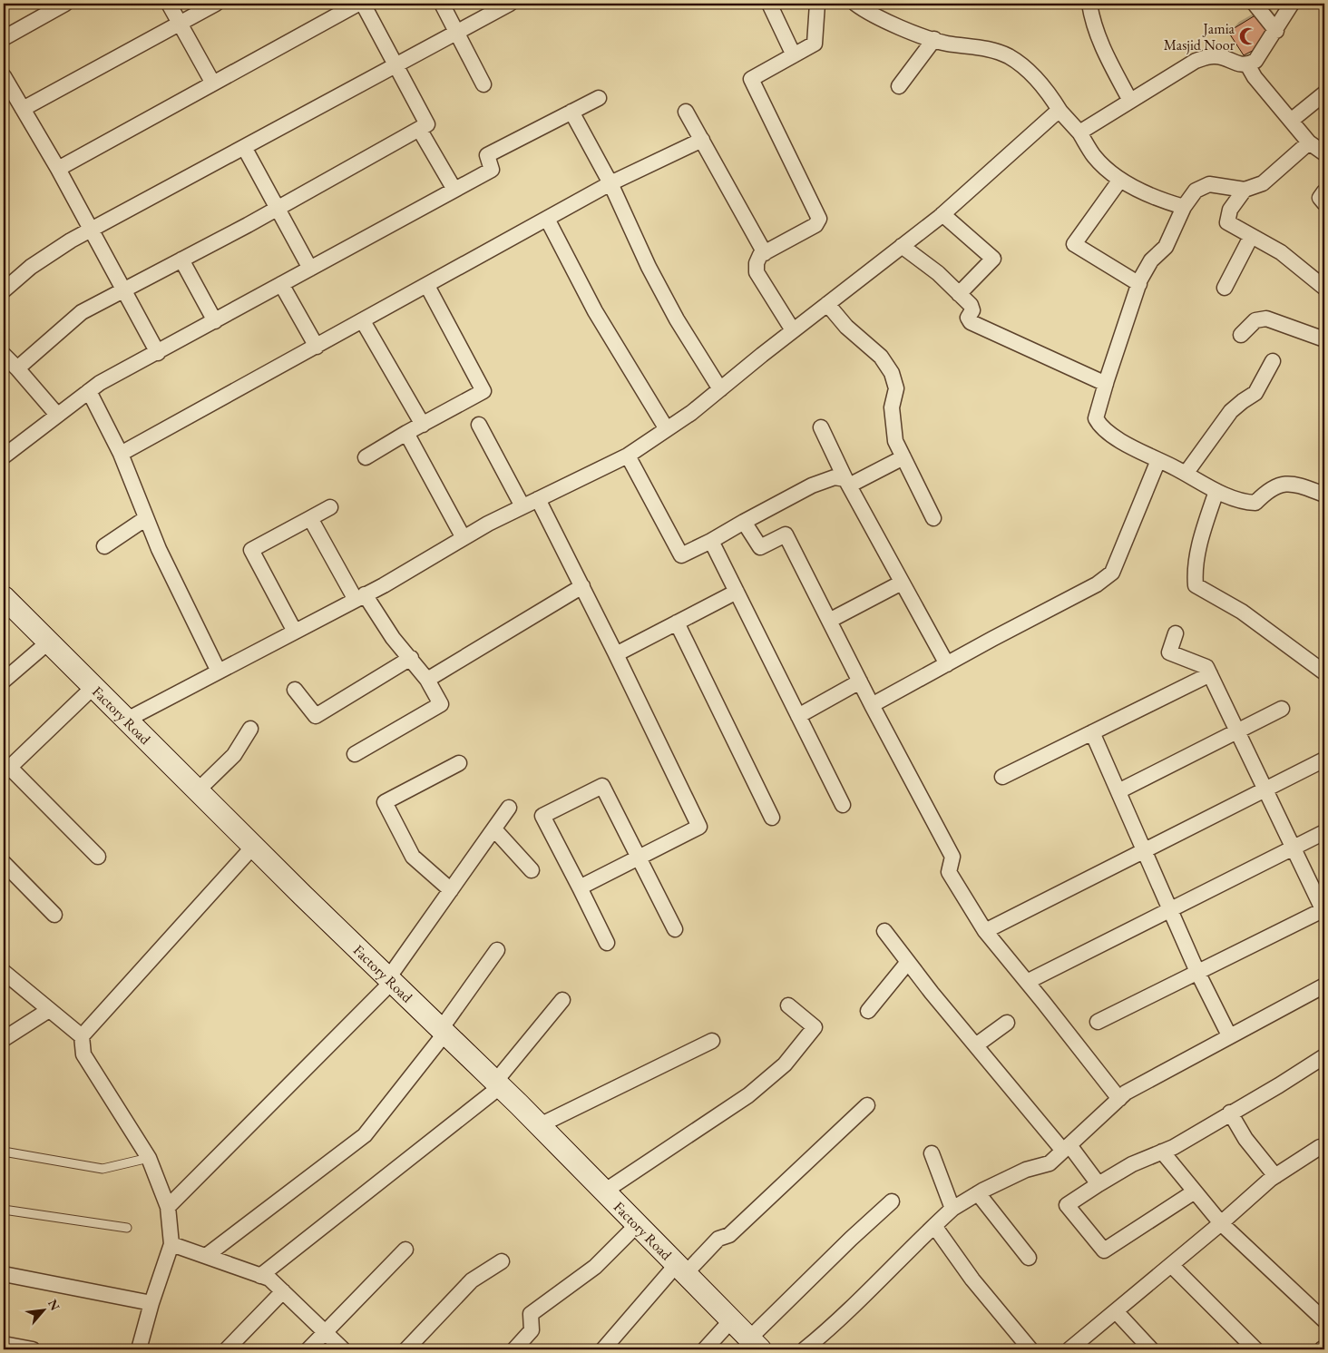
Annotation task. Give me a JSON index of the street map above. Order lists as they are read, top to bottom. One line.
{"streets":{"main road":["Factory Road"]},"places":{"mosque":["Jamia Masjid Noor"]},"north":"top right"}
